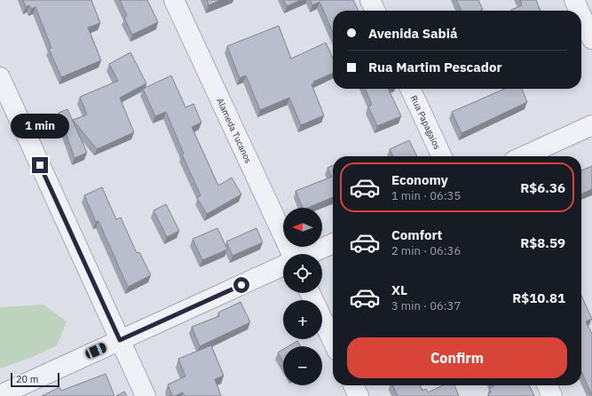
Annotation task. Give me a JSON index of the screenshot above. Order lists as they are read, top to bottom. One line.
{"streets":{"street":["Rua Papagaios","Alameda Tucanos"]},"scale_bar":"20 m","north":"left","page":{"banner":["Avenida Sabiá","Rua Martim Pescador"],"bubble":"1 min","list":[{"name":"Economy","note":"1 min · 06:35","value":"R$6.36"},{"name":"Comfort","note":"2 min · 06:36","value":"R$8.59"},{"name":"XL","note":"3 min · 06:37","value":"R$10.81"}],"map_buttons":["+","−"],"buttons":"Confirm","scale":"20 m"}}
